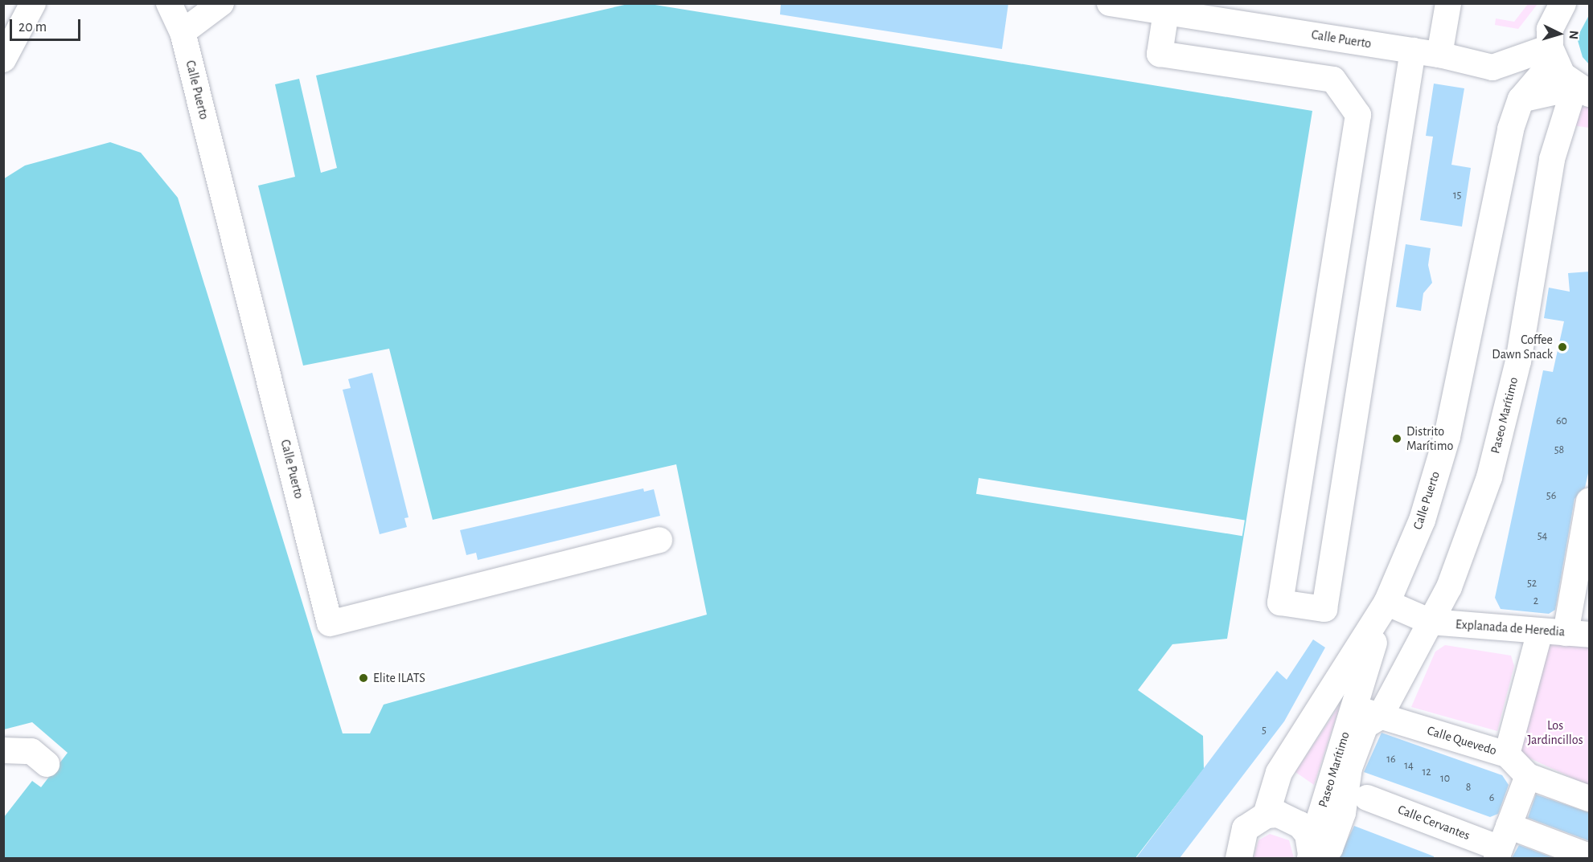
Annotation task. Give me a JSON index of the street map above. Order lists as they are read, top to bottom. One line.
{"streets":{"main road":["Calle Puerto","Paseo Marítimo"],"street":["Explanada de Heredia","Calle Quevedo","Calle Cervantes"]},"crossings":[["Calle Puerto","Paseo Marítimo"],["Paseo Marítimo","Explanada de Heredia"],["Paseo Marítimo","Calle Quevedo"]],"parks":["Los Jardincillos"],"places":["Coffee Dawn Snack","Distrito Marítimo","Elite ILATS"],"house_numbers":["15","60","58","56","54","52","2","5","16","14","12","10","8","6"],"scale_bar":"20 m","north":"right"}
